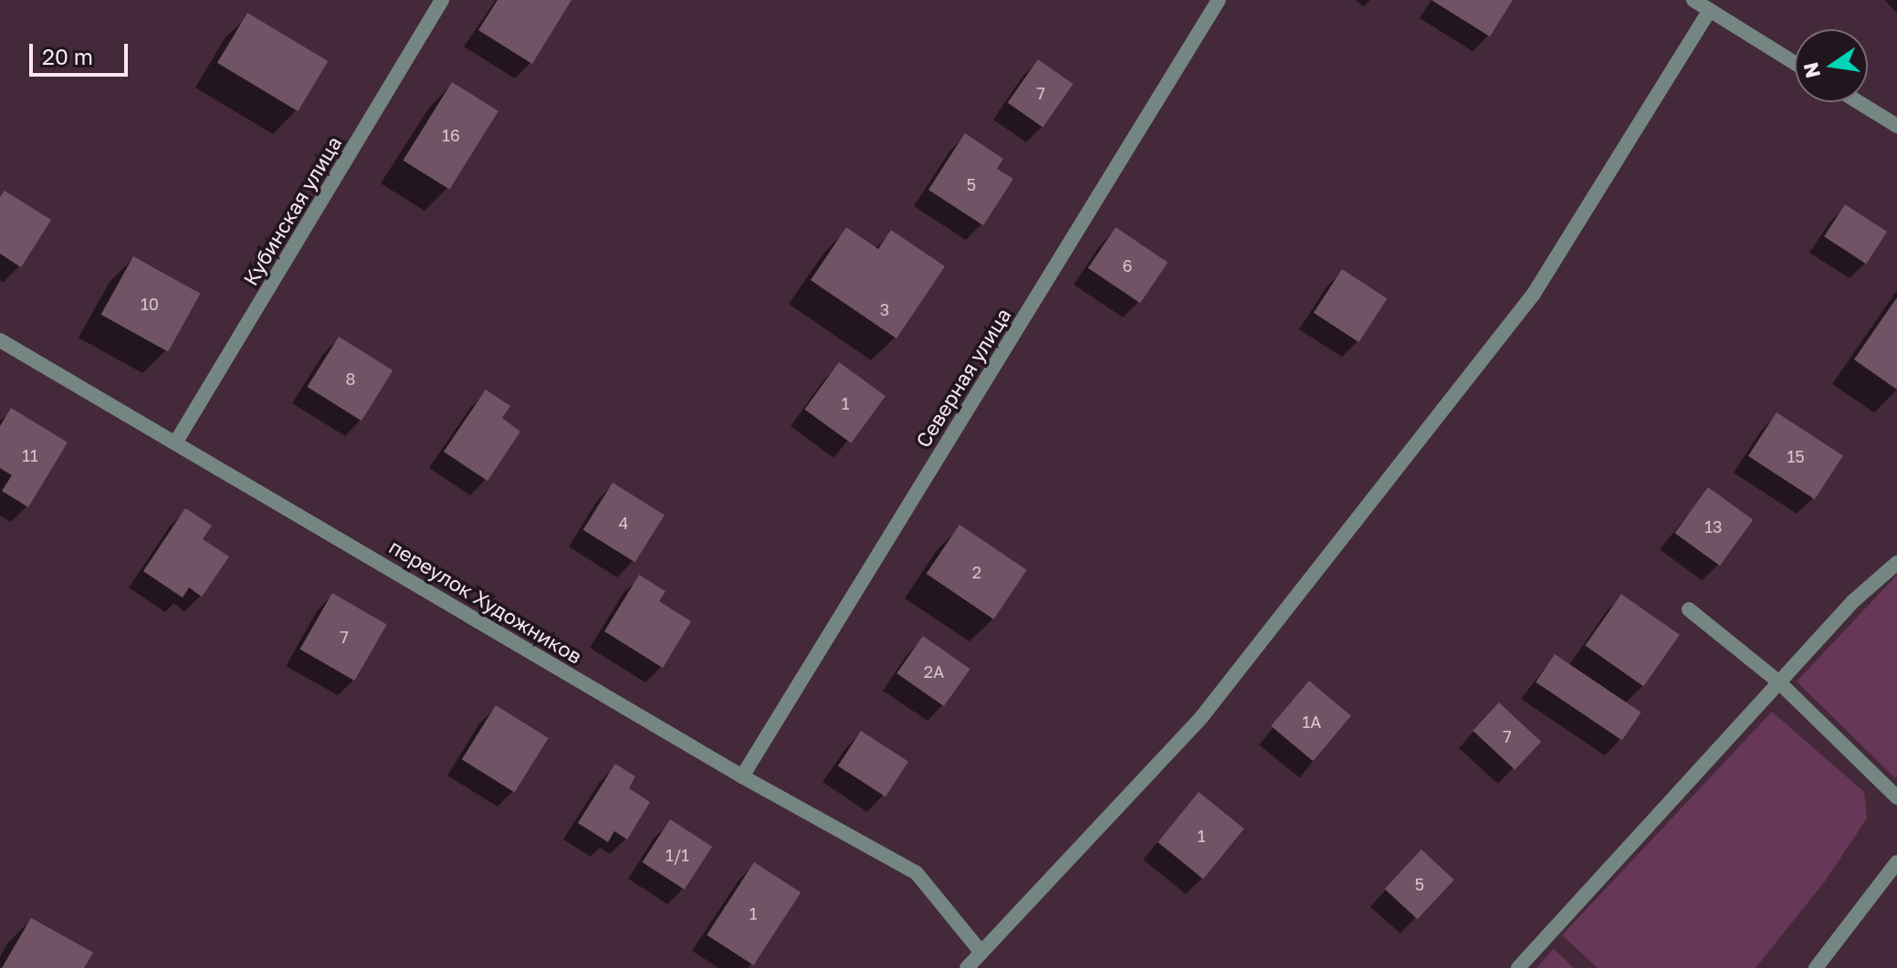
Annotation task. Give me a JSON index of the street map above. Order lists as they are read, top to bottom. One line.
{"streets":{"street":["Кубинская улица","Северная улица","переулок Художников"]},"crossings":[["Кубинская улица","переулок Художников"],["Северная улица","переулок Художников"]],"house_numbers":["7","16","5","6","10","3","8","1","11","15","4","13","2","7","2А","1А","7","1","1/1","5","1"],"scale_bar":"20 m","north":"left"}
